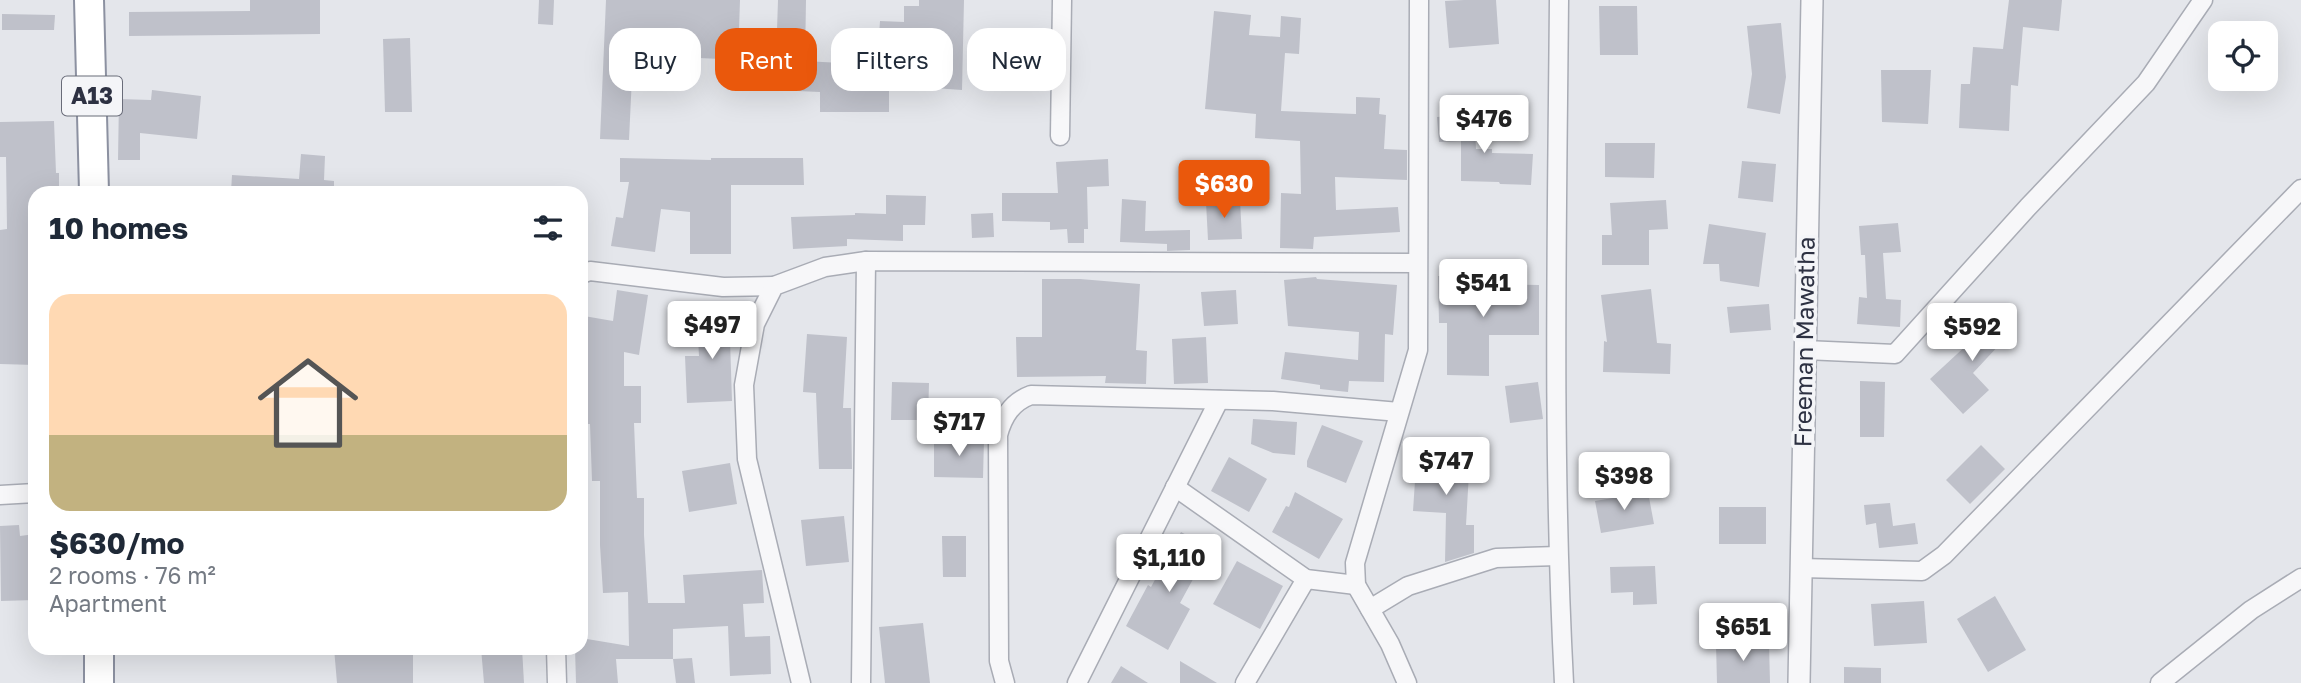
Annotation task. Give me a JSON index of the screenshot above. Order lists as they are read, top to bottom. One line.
{"streets":{"highway":["A13"],"street":["Freeman Mawatha"]},"page":{"chip":["Buy","Rent","Filters","New"],"price":["$476","$630","$541","$497","$592","$717","$747","$398","$1,110","$651"],"heading":"10 homes","list":[{"name":"$630/mo","note":"2 rooms · 76 m² · Apartment"}]}}
